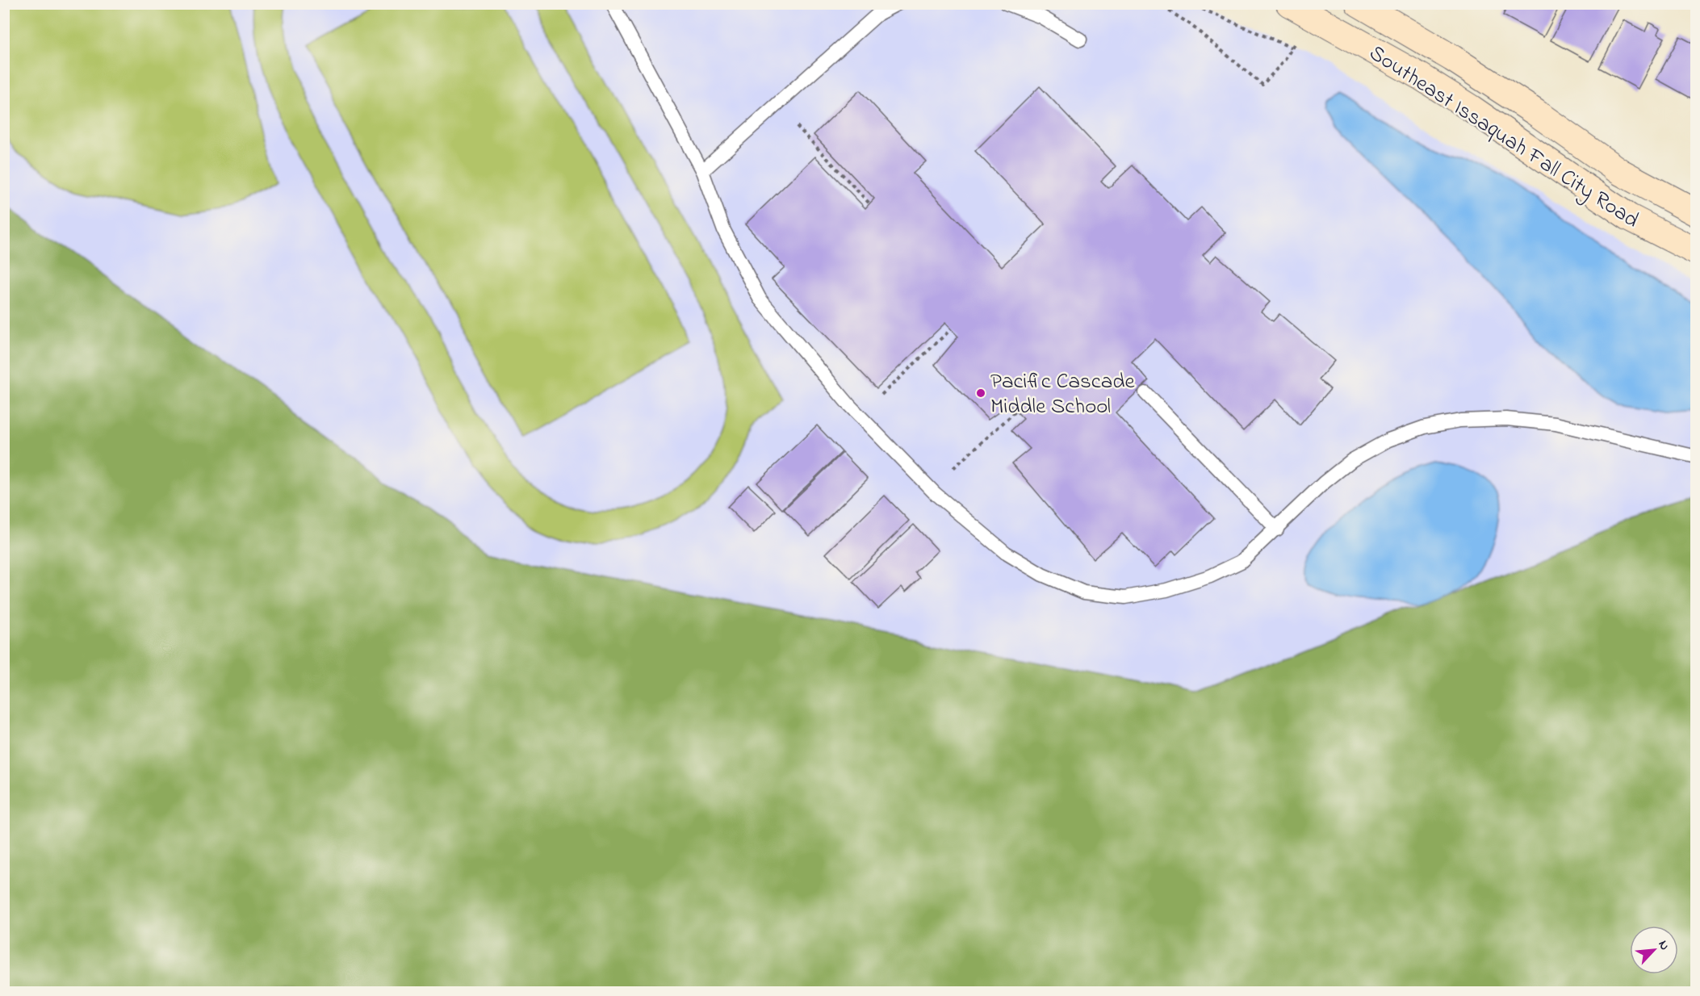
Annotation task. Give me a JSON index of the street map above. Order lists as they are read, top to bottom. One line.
{"streets":{"street":["Southeast Issaquah Fall City Road"]},"places":["Pacific Cascade Middle School"],"north":"top right"}
